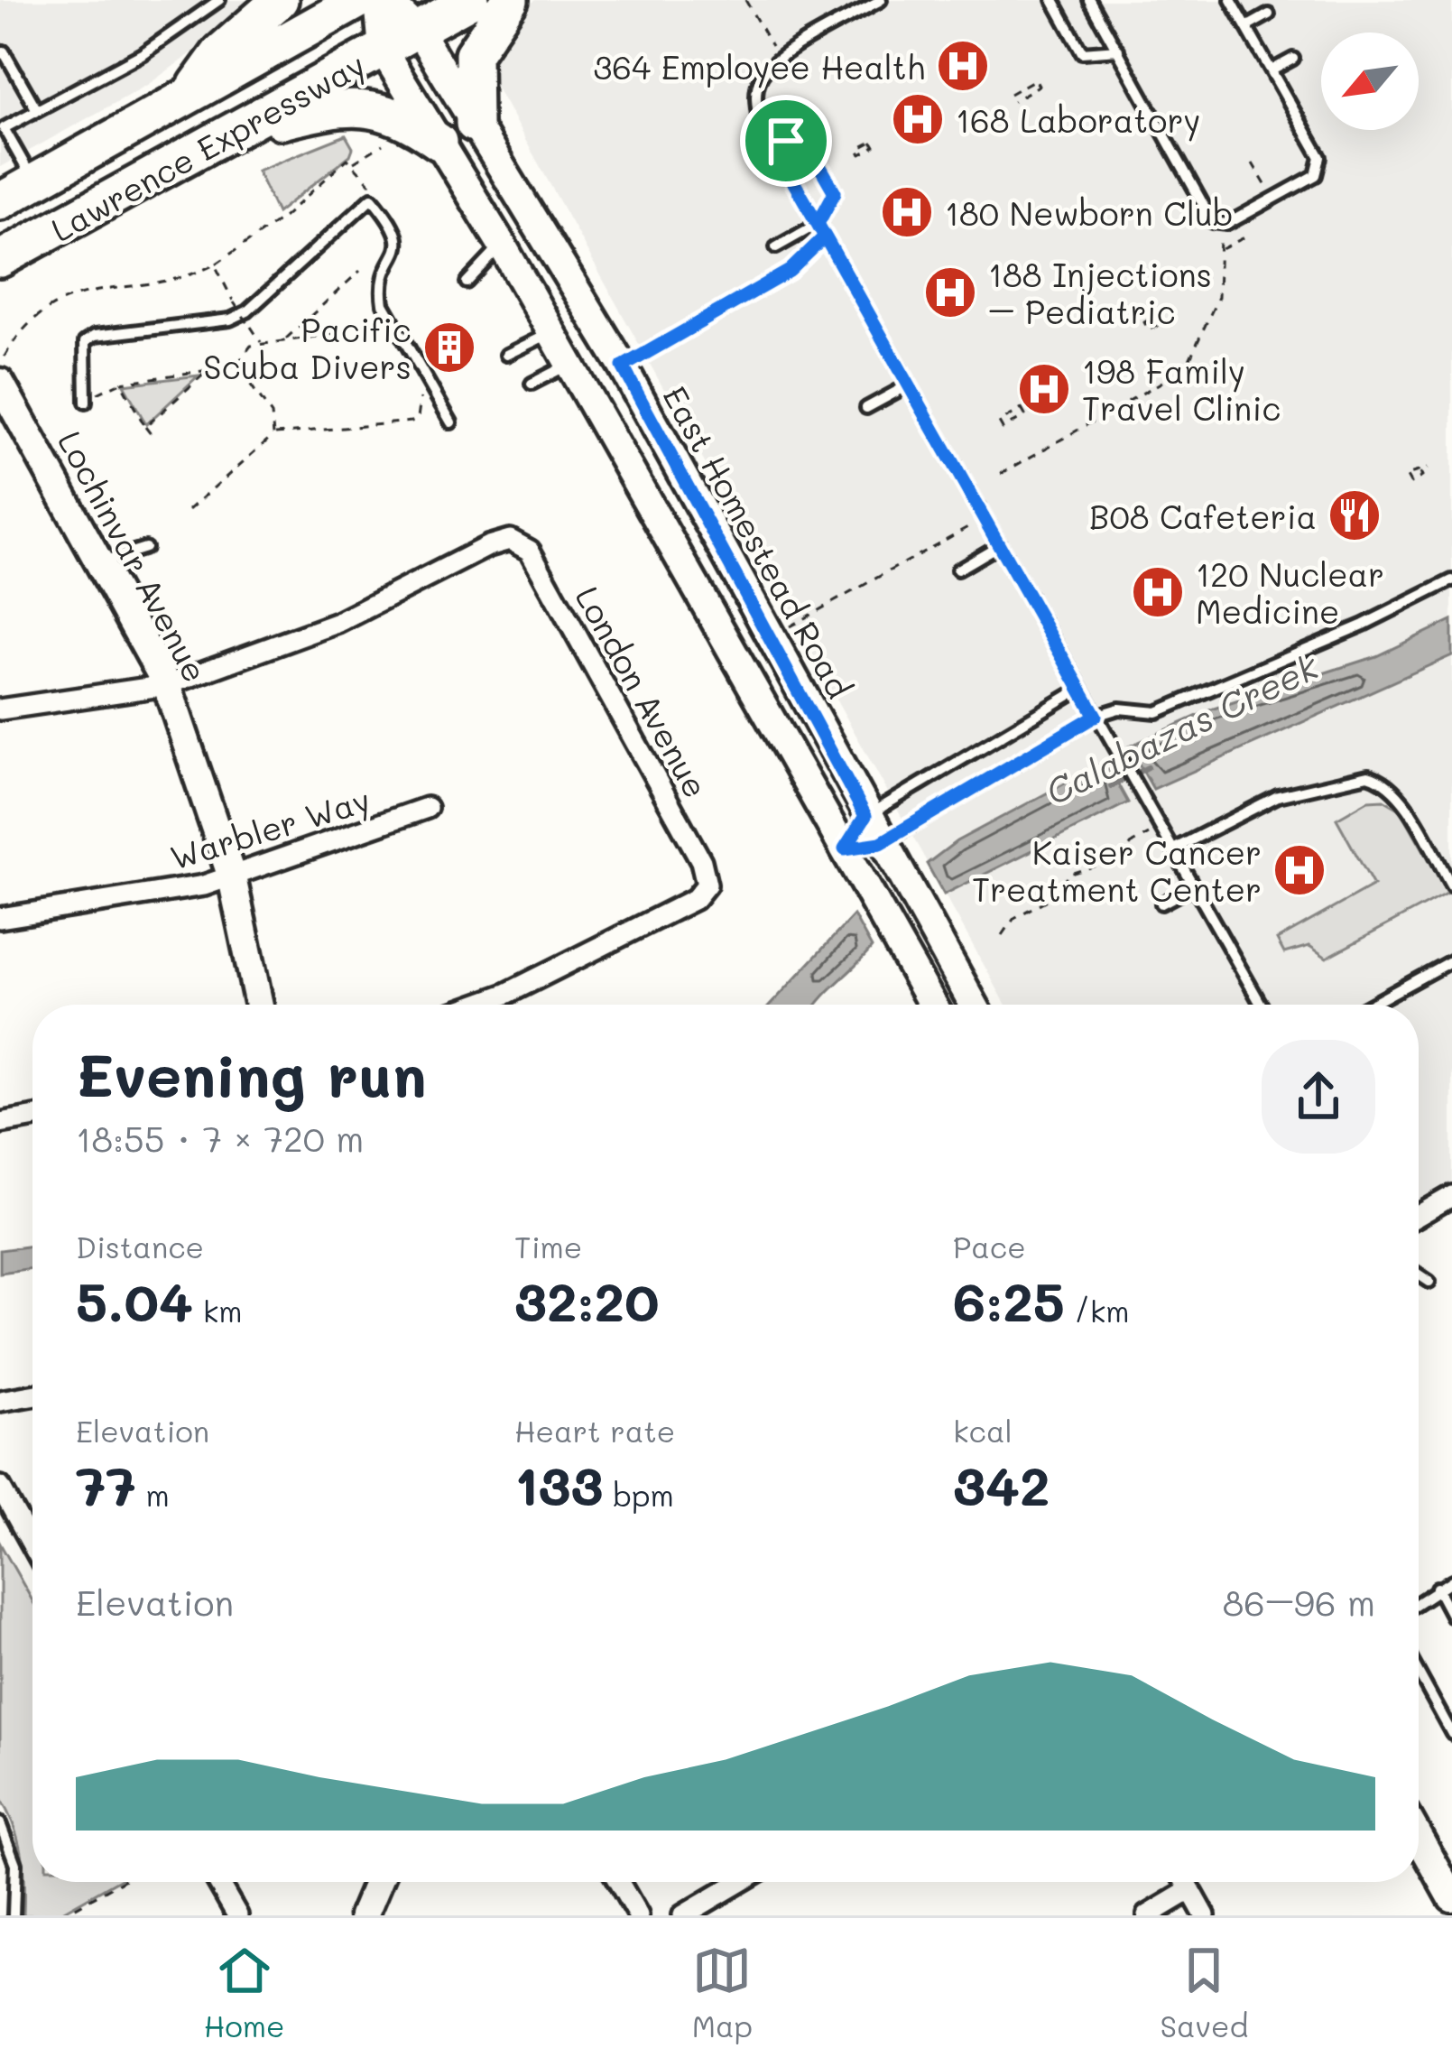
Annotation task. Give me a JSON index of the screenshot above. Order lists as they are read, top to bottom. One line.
{"streets":{"highway":["Lawrence Expressway"],"main road":["East Homestead Road","Lochinvar Avenue"],"street":["London Avenue","Warbler Way"]},"crossings":[["Lawrence Expressway","East Homestead Road"],["Lochinvar Avenue","London Avenue"],["Lochinvar Avenue","Warbler Way"]],"water":["Calabazas Creek"],"places":{"hospital":["364 Employee Health","168 Laboratory","180 Newborn Club","188 Injections – Pediatric","198 Family Travel Clinic","120 Nuclear Medicine","Kaiser Cancer Treatment Center"],"building":["Pacific Scuba Divers"],"restaurant":["B08 Cafeteria"]},"north":"bottom left","page":{"heading":["Evening run","18:55 · 7 × 720 m"],"stats":[["Distance","5.04 km"],["Time","32:20"],["Pace","6:25 /km"],["Elevation","77 m"],["Heart rate","133 bpm"],["kcal","342"]],"chart":["Elevation","86–96 m"],"tabs":["Home","Map","Saved"]}}
